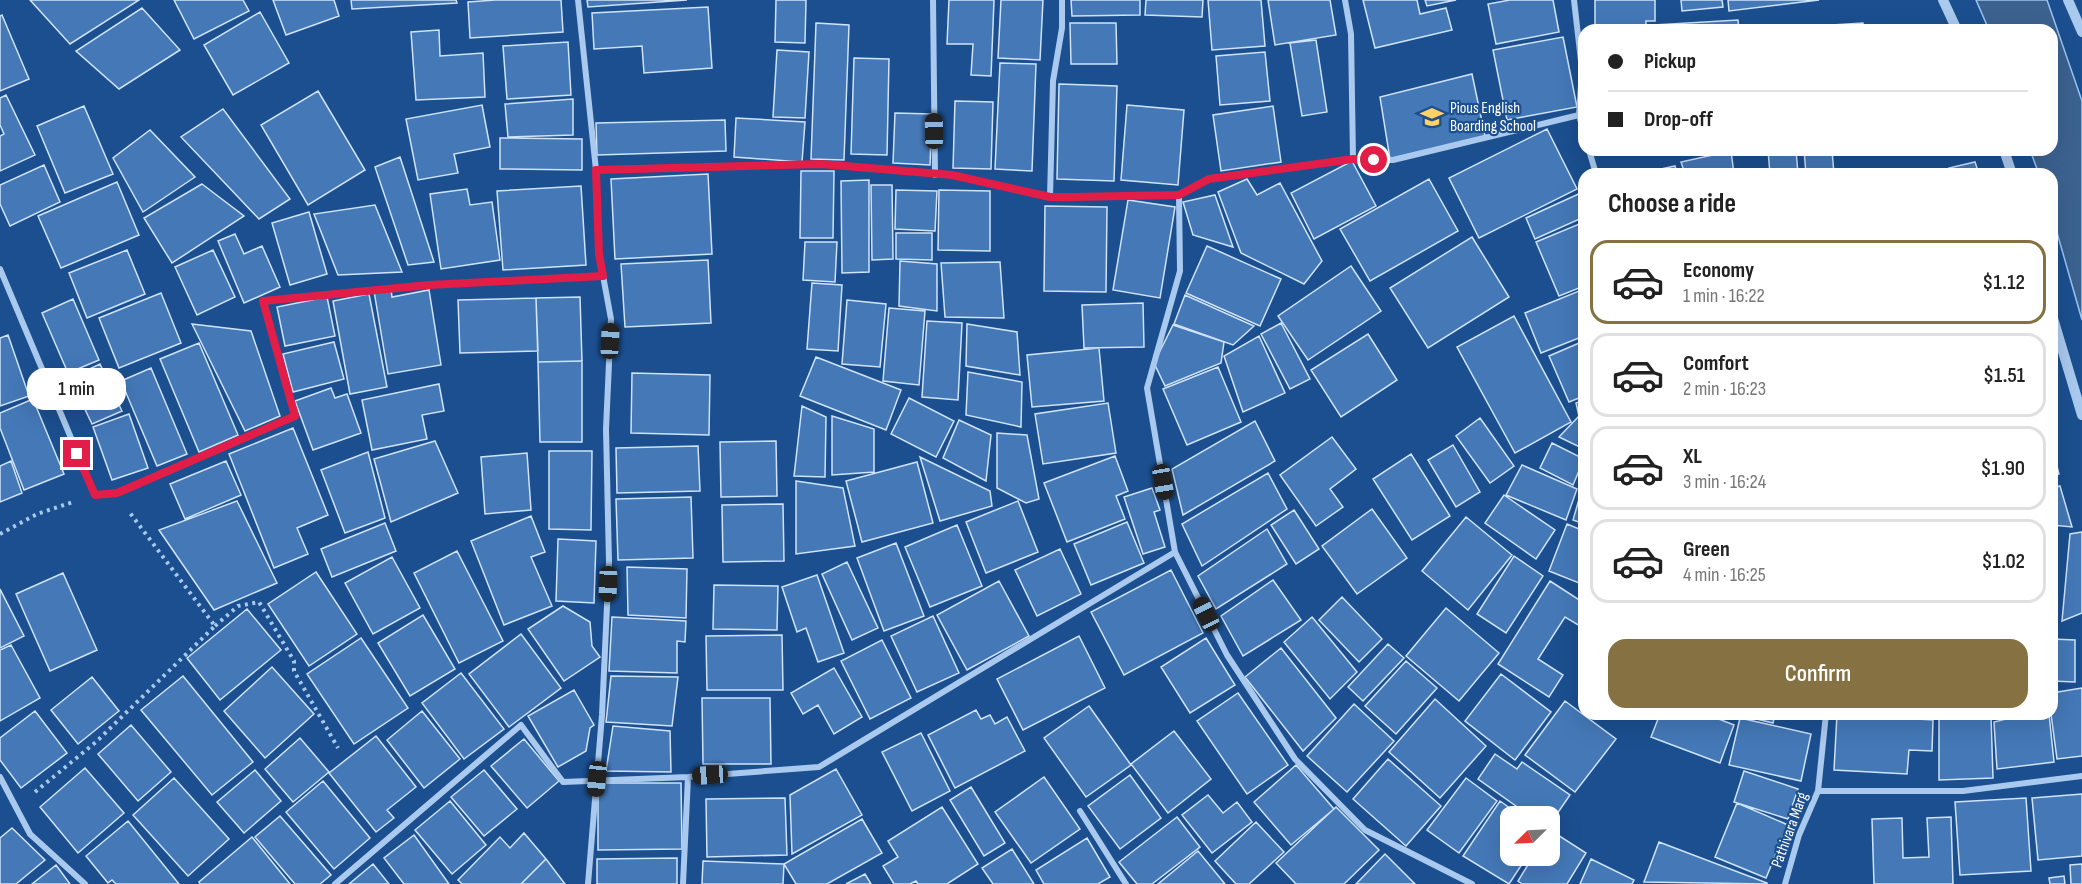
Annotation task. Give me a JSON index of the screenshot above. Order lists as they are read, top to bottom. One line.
{"streets":{"street":["Pathivara Marg"]},"places":{"school or university":["Pious English Boarding School"]},"north":"bottom left","page":{"banner":["Pickup","Drop-off"],"heading":"Choose a ride","list":[{"name":"Economy","note":"1 min · 16:22","value":"$1.12"},{"name":"Comfort","note":"2 min · 16:23","value":"$1.51"},{"name":"XL","note":"3 min · 16:24","value":"$1.90"},{"name":"Green","note":"4 min · 16:25","value":"$1.02"}],"bubble":"1 min","buttons":"Confirm"}}
